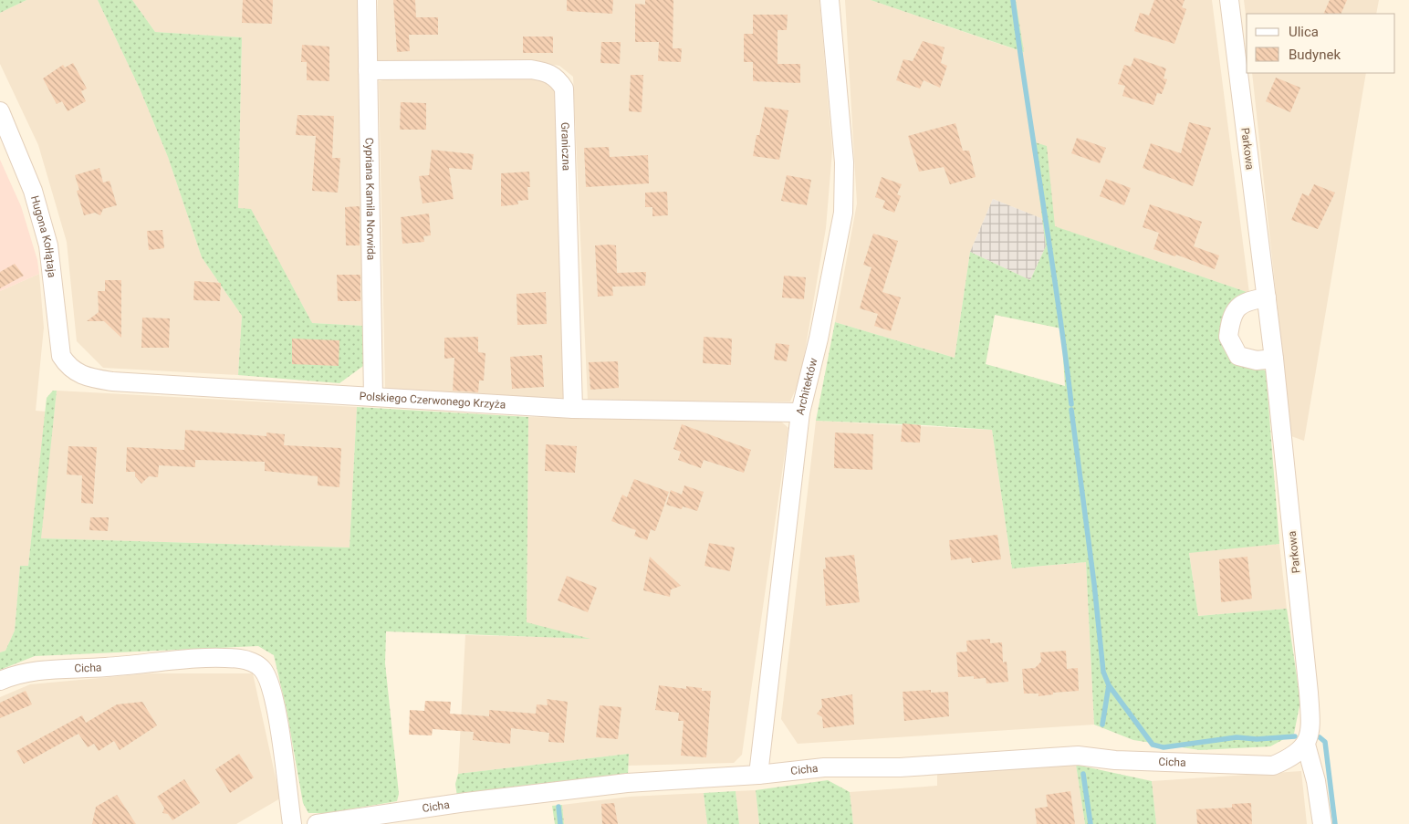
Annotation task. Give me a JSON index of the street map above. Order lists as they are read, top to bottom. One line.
{"streets":{"street":["Graniczna","Parkowa","Cypriana Kamila Norwida","Hugona Kołłątaja","Architektów","Polskiego Czerwonego Krzyża","Cicha"]},"crossings":[["Graniczna","Cypriana Kamila Norwida"],["Graniczna","Polskiego Czerwonego Krzyża"],["Parkowa","Cicha"],["Cypriana Kamila Norwida","Polskiego Czerwonego Krzyża"],["Hugona Kołłątaja","Polskiego Czerwonego Krzyża"],["Architektów","Polskiego Czerwonego Krzyża"],["Architektów","Cicha"]],"legend":["Ulica","Budynek"]}
